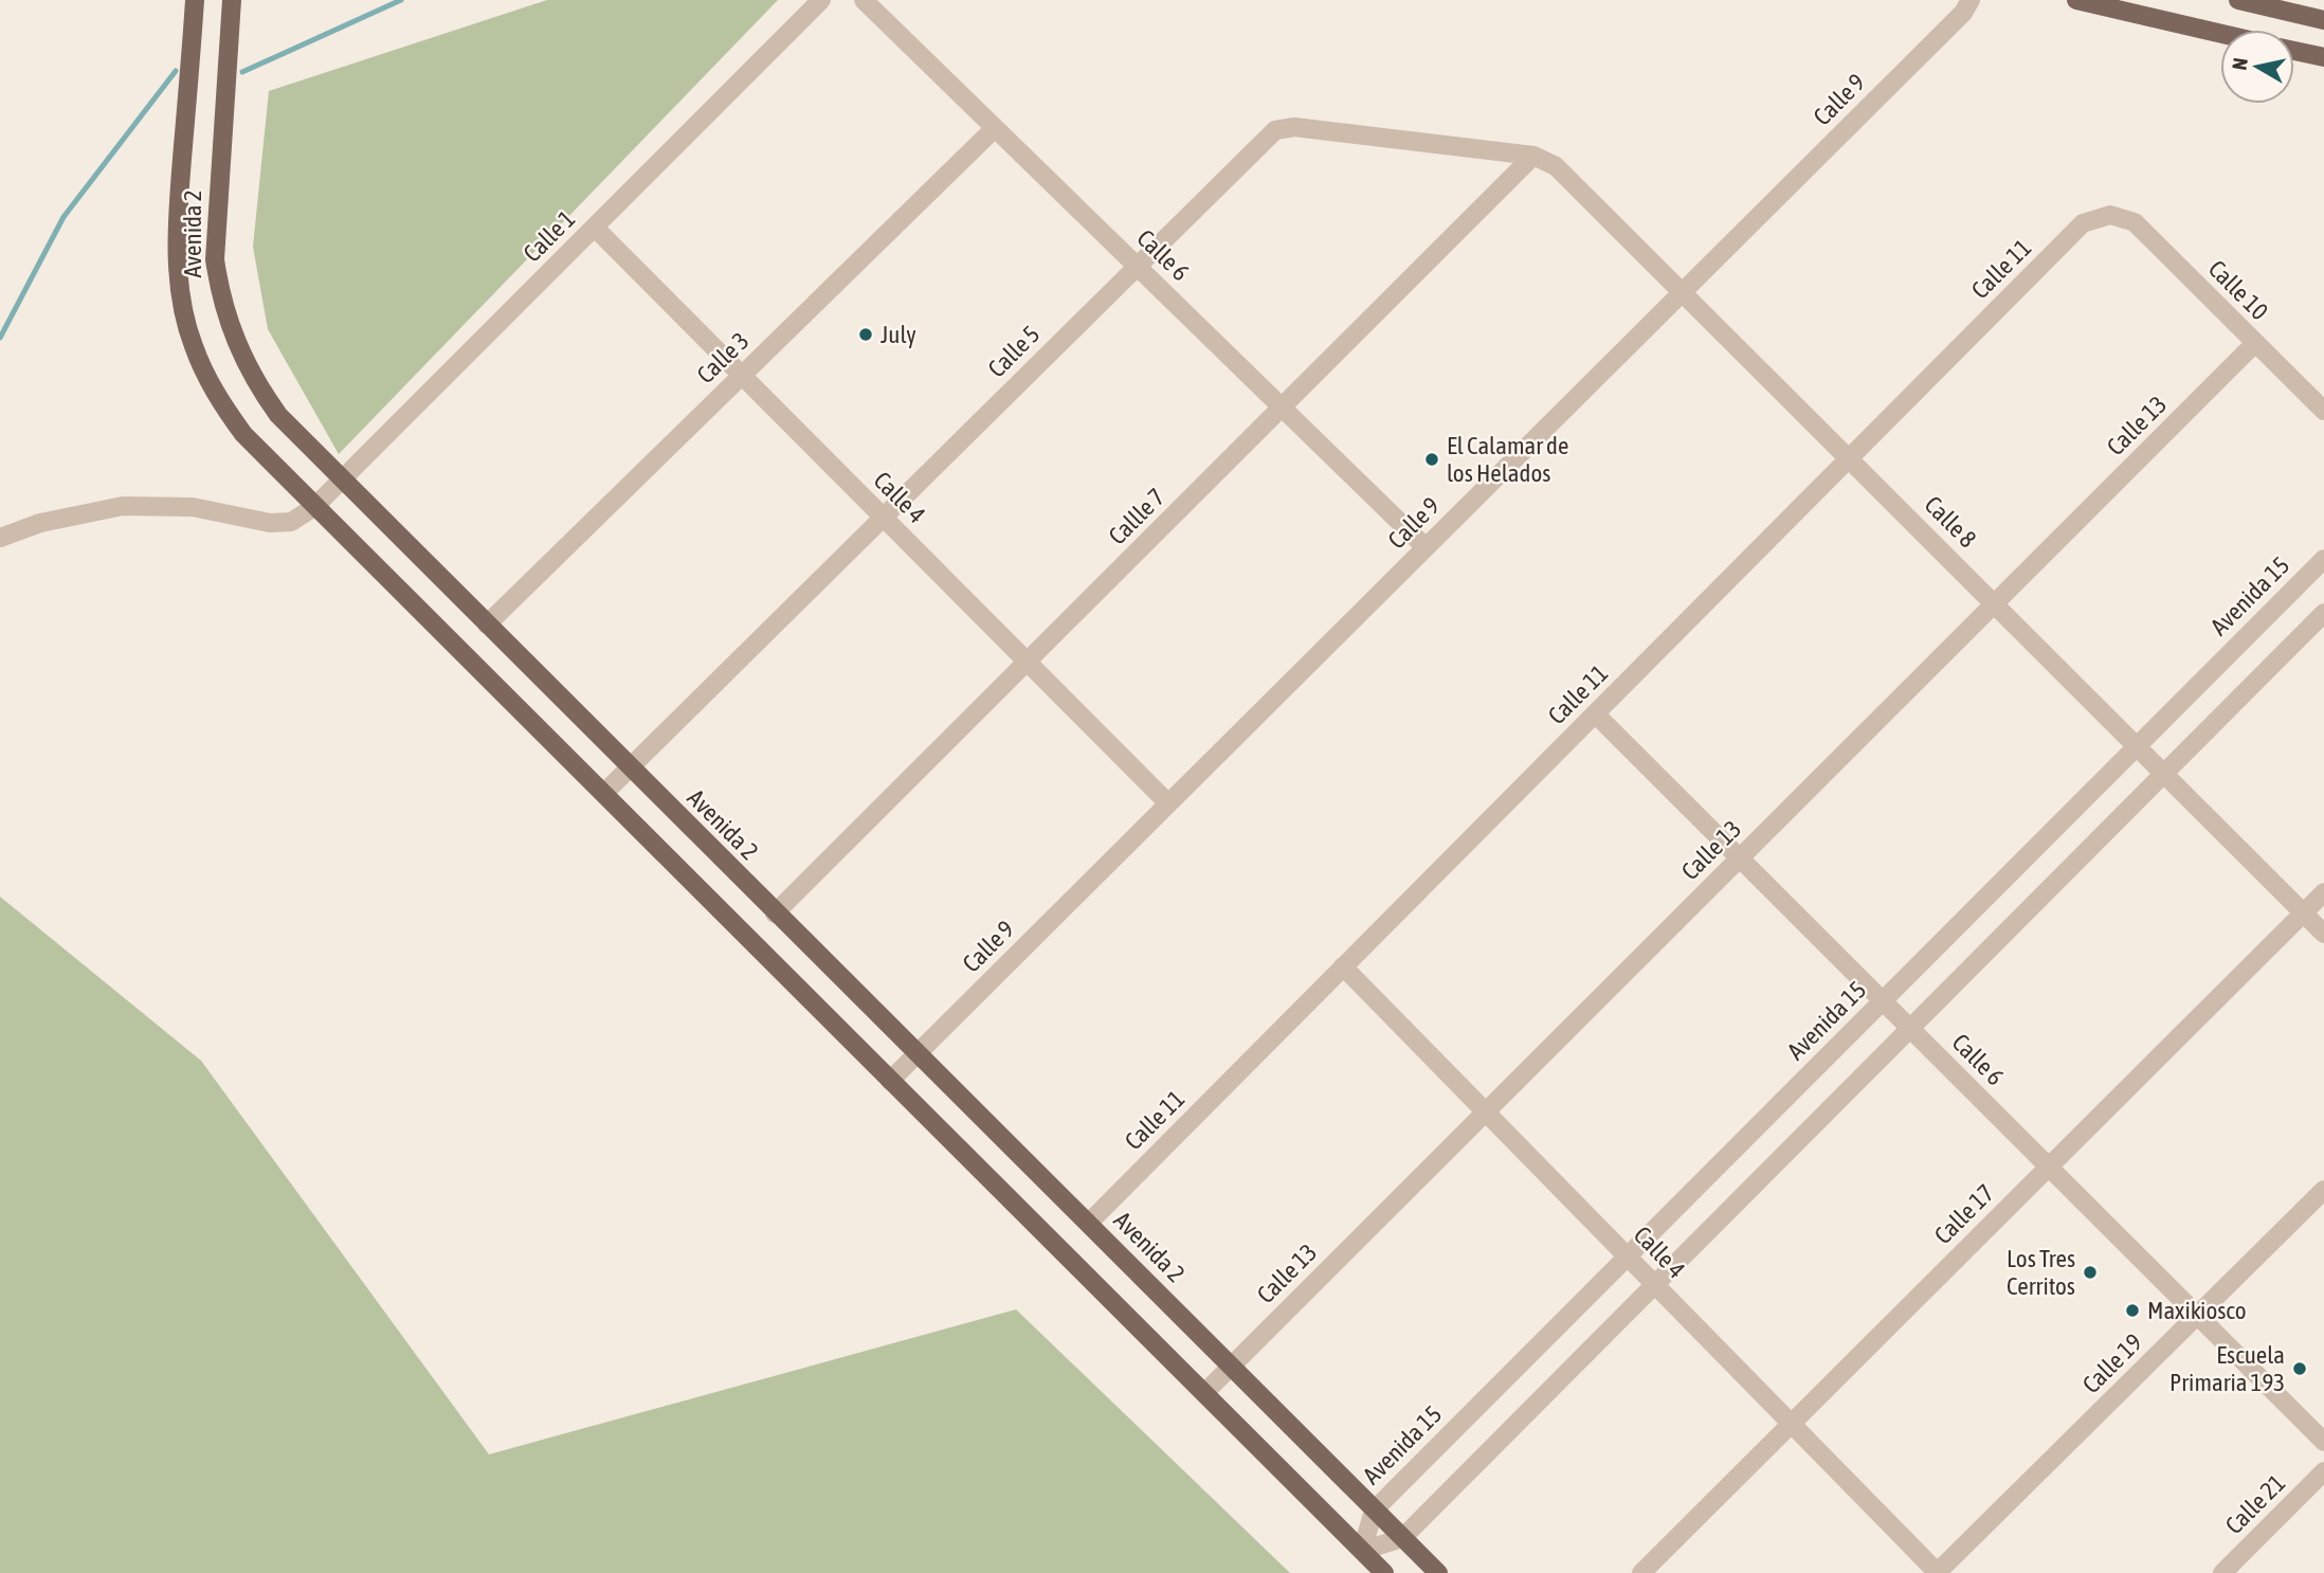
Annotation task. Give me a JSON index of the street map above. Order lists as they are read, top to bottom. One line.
{"streets":{"main road":["Avenida 2"],"street":["Calle 9","Calle 1","Calle 6","Calle 11","Calle 10","Calle 5","Calle 3","Calle 13","Calle 4","Callle 7","Calle 8","Avenida 15","Calle 17","Calle 19","Calle 21"]},"crossings":[["Calle 9","Avenida 2"],["Calle 9","Calle 6"],["Calle 9","Calle 4"],["Calle 9","Calle 8"],["Avenida 2","Calle 1"],["Avenida 2","Calle 11"],["Avenida 2","Calle 5"],["Avenida 2","Calle 3"],["Avenida 2","Calle 13"],["Avenida 2","Callle 7"],["Avenida 2","Avenida 15"],["Calle 1","Calle 4"],["Calle 6","Calle 11"],["Calle 6","Calle 5"],["Calle 6","Calle 3"],["Calle 6","Calle 13"],["Calle 6","Callle 7"],["Calle 6","Avenida 15"],["Calle 6","Calle 17"],["Calle 6","Calle 19"],["Calle 11","Calle 10"],["Calle 11","Calle 4"],["Calle 11","Calle 8"],["Calle 10","Calle 13"],["Calle 5","Calle 4"],["Calle 5","Callle 7"],["Calle 5","Calle 8"],["Calle 3","Calle 4"],["Calle 13","Calle 4"],["Calle 13","Calle 8"],["Calle 4","Callle 7"],["Calle 4","Avenida 15"],["Calle 4","Calle 17"],["Calle 4","Calle 19"],["Callle 7","Calle 8"],["Calle 8","Avenida 15"],["Calle 8","Calle 17"]],"places":["July","El Calamar de los Helados","Los Tres Cerritos","Maxikiosco","Escuela Primaria 193"],"north":"left"}
